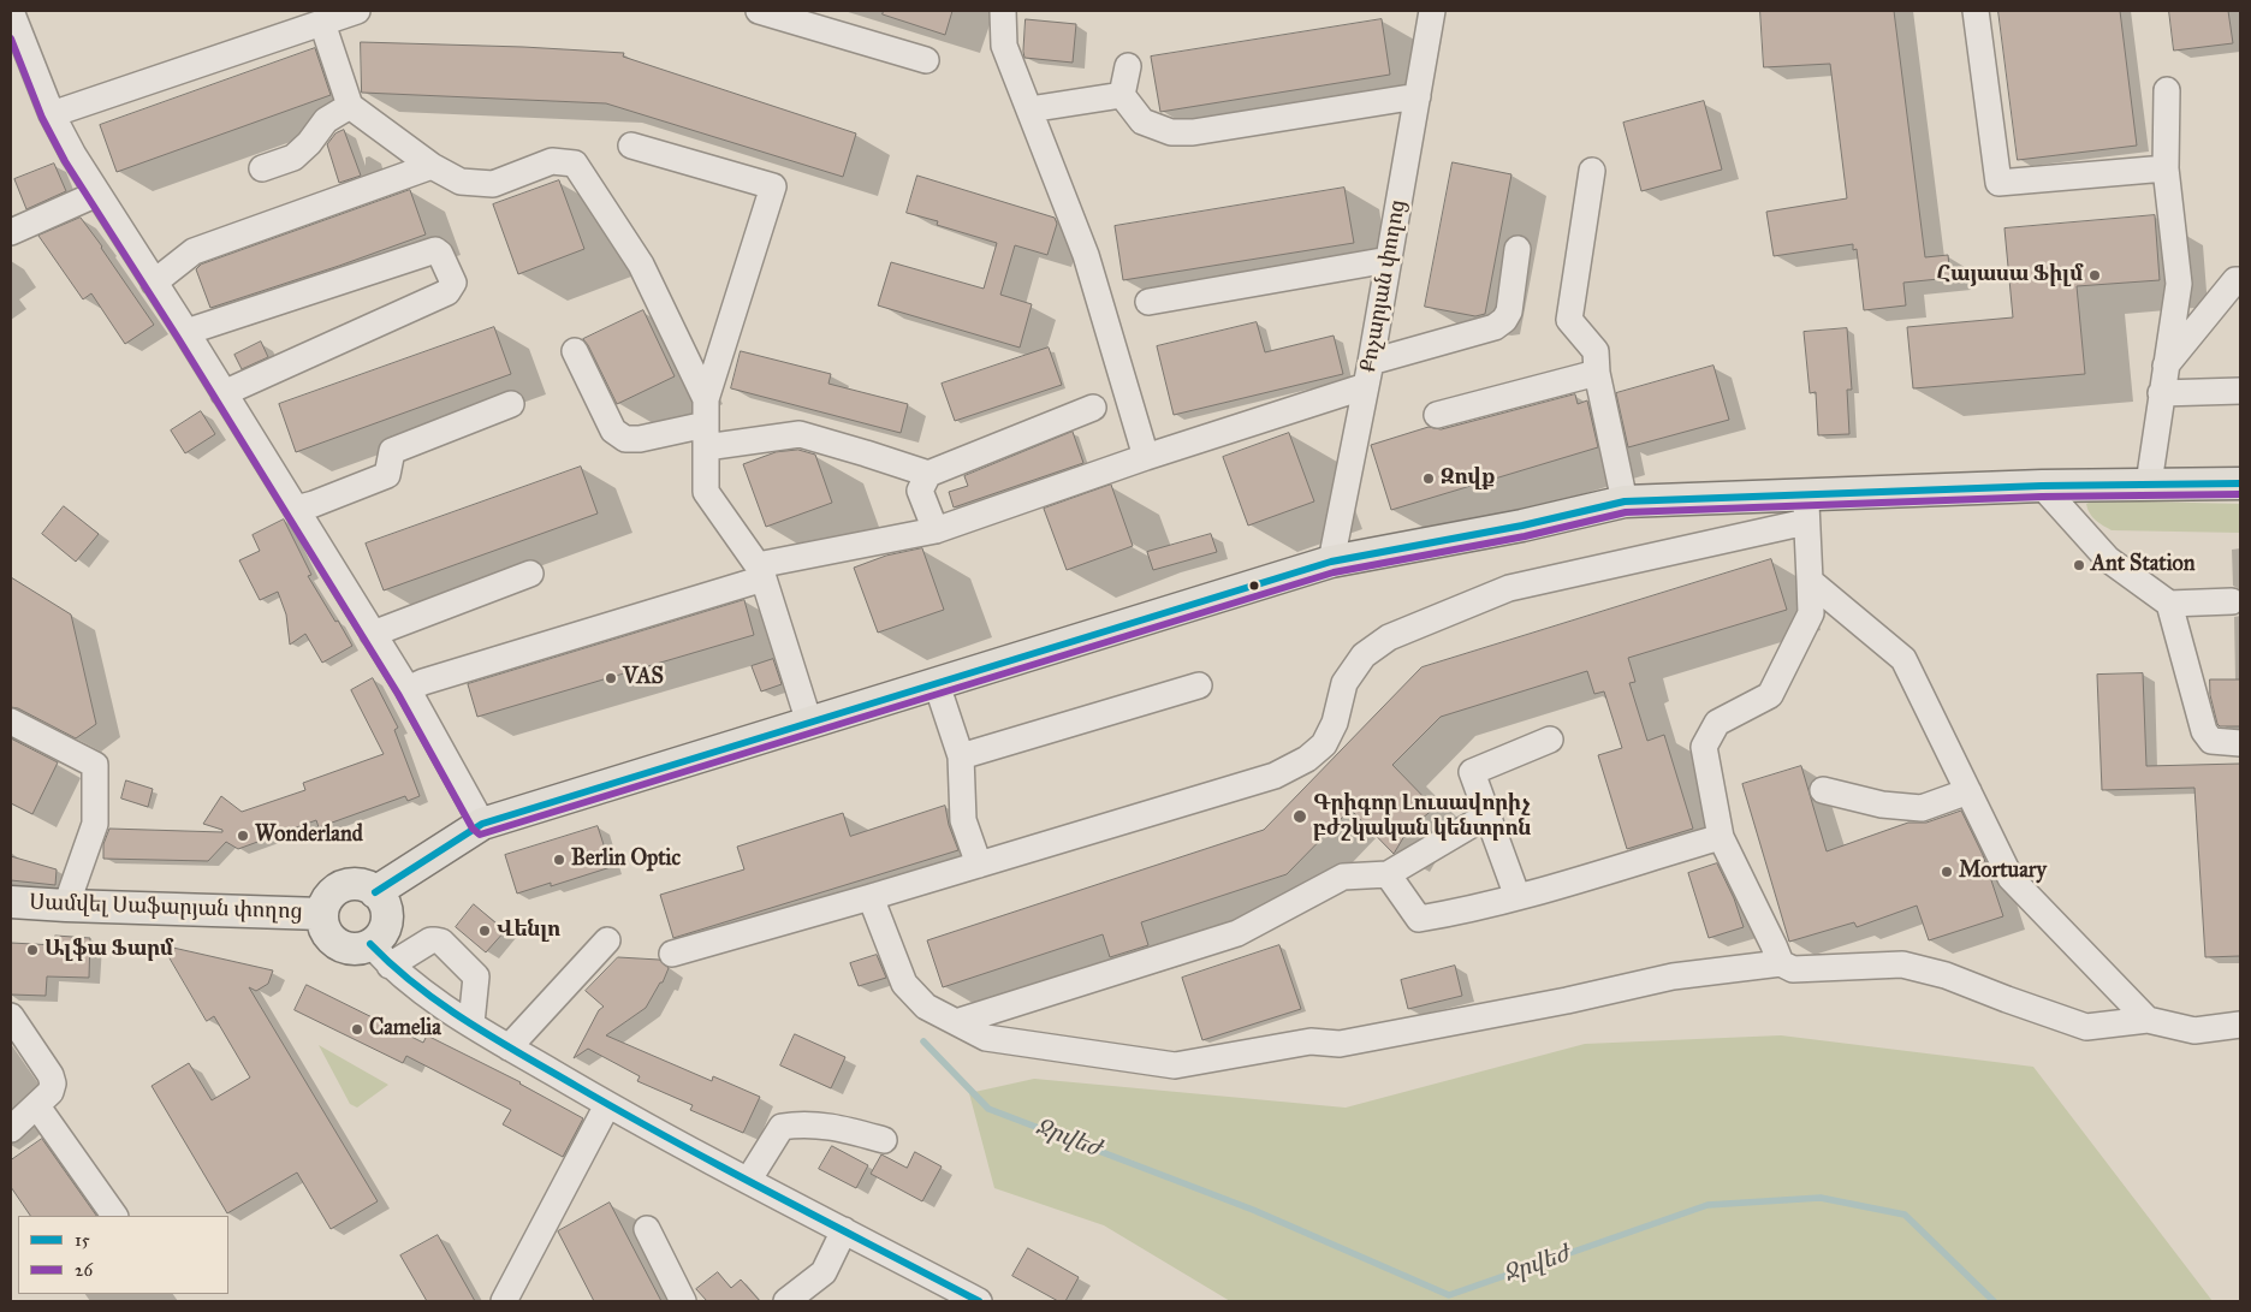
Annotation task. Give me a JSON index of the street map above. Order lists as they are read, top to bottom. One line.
{"streets":{"main road":["Սամվել Սաֆարյան փողոց"],"street":["Քոչարյան փողոց"]},"water":["Ջրվեժ"],"places":["Հայասա Ֆիլմ","Զովք","Ant Station","VAS","Գրիգոր Լուսավորիչ բժշկական կենտրոն","Wonderland","Berlin Optic","Mortuary","Վենլո","Ալֆա Ֆարմ","Camelia"],"lines":["transit line 26","transit line 15"],"legend":["15","26"]}
